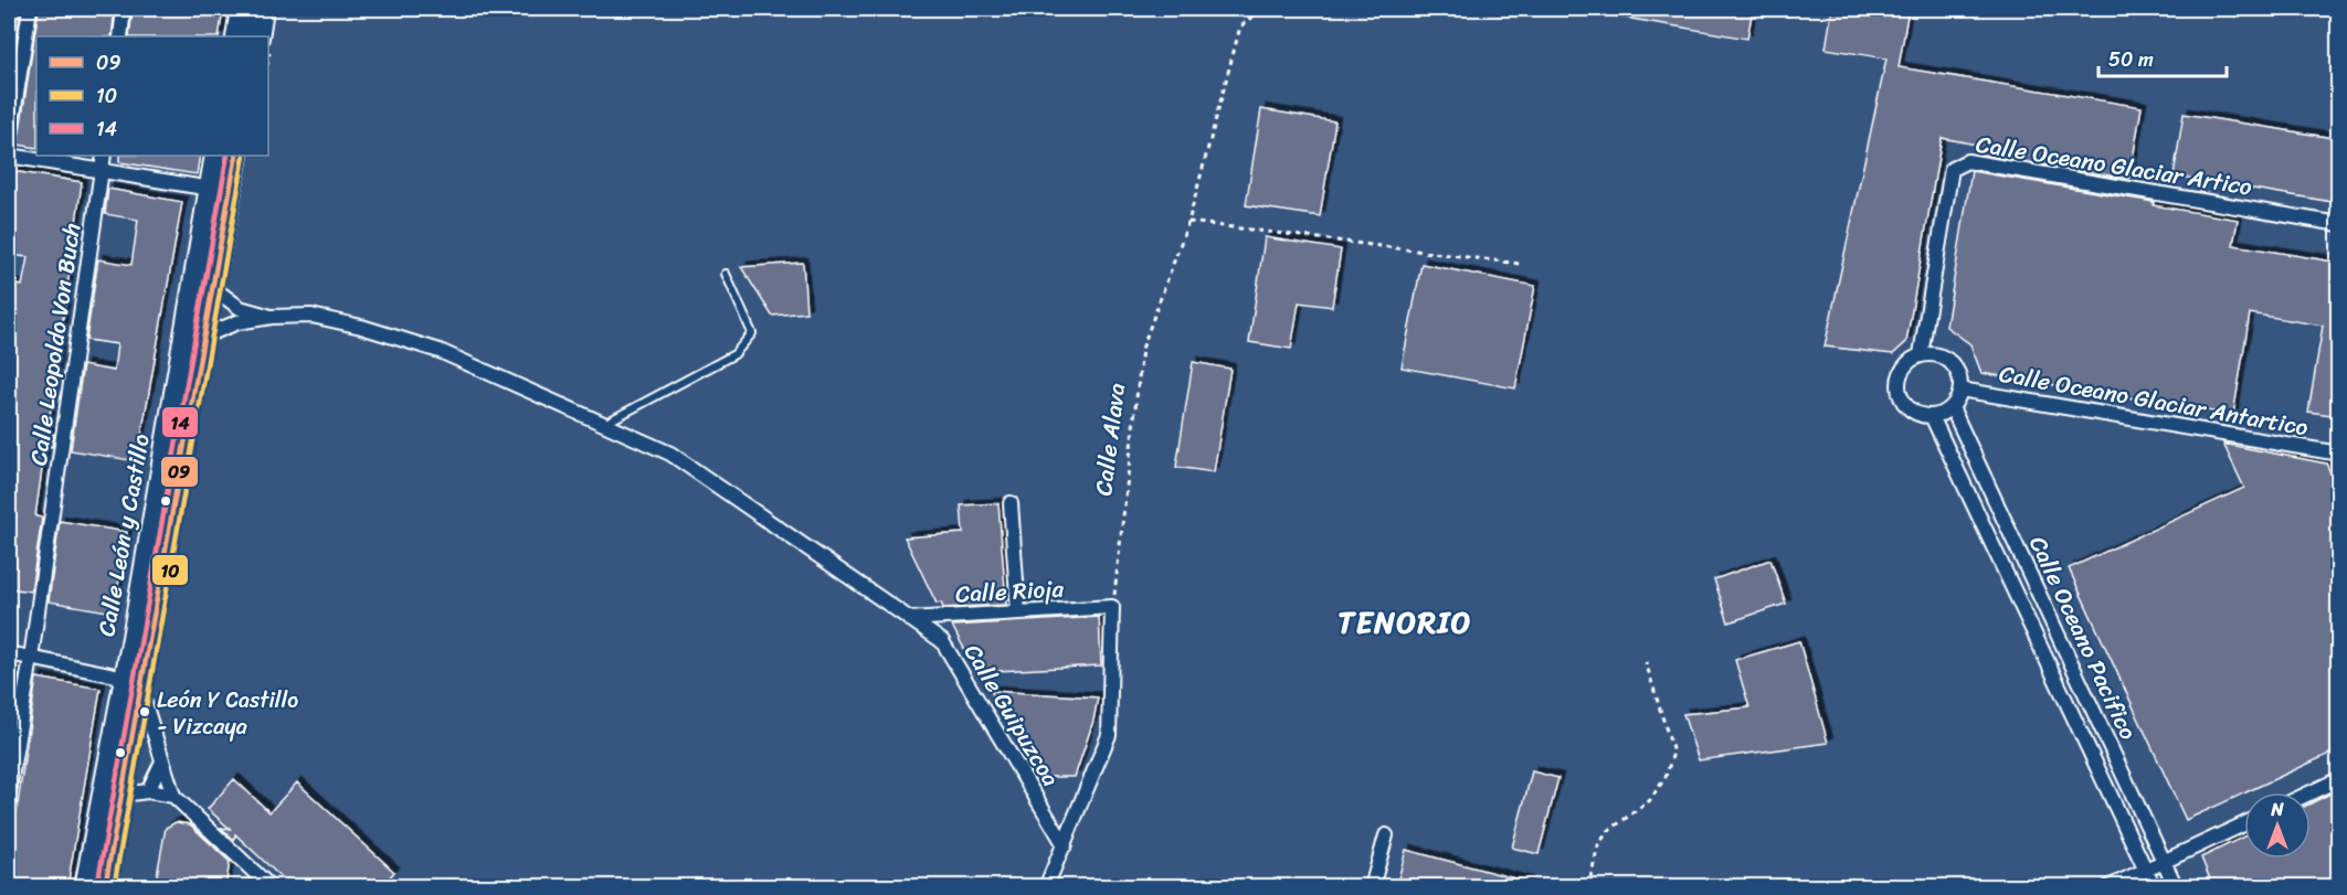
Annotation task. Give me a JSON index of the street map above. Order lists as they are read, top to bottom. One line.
{"streets":{"main road":["Calle León y Castillo"],"street":["Calle Oceano Glaciar Artico","Calle Leopoldo Von Buch","Calle Oceano Glaciar Antartico","Calle Rioja","Calle Oceano Pacifico","Calle Guipuzcoa"],"path":["Calle Alava"]},"crossings":[["Calle Oceano Glaciar Artico","Calle Oceano Glaciar Antartico"],["Calle Oceano Glaciar Artico","Calle Oceano Pacifico"],["Calle Oceano Glaciar Antartico","Calle Oceano Pacifico"],["Calle Alava","Calle Rioja"],["Calle Rioja","Calle Guipuzcoa"]],"districts":["TENORIO"],"places":["León Y Castillo - Vizcaya"],"lines":["transit line 09","transit line 10","transit line 14"],"legend":["09","10","14"],"scale_bar":"50 m","north":"top"}
